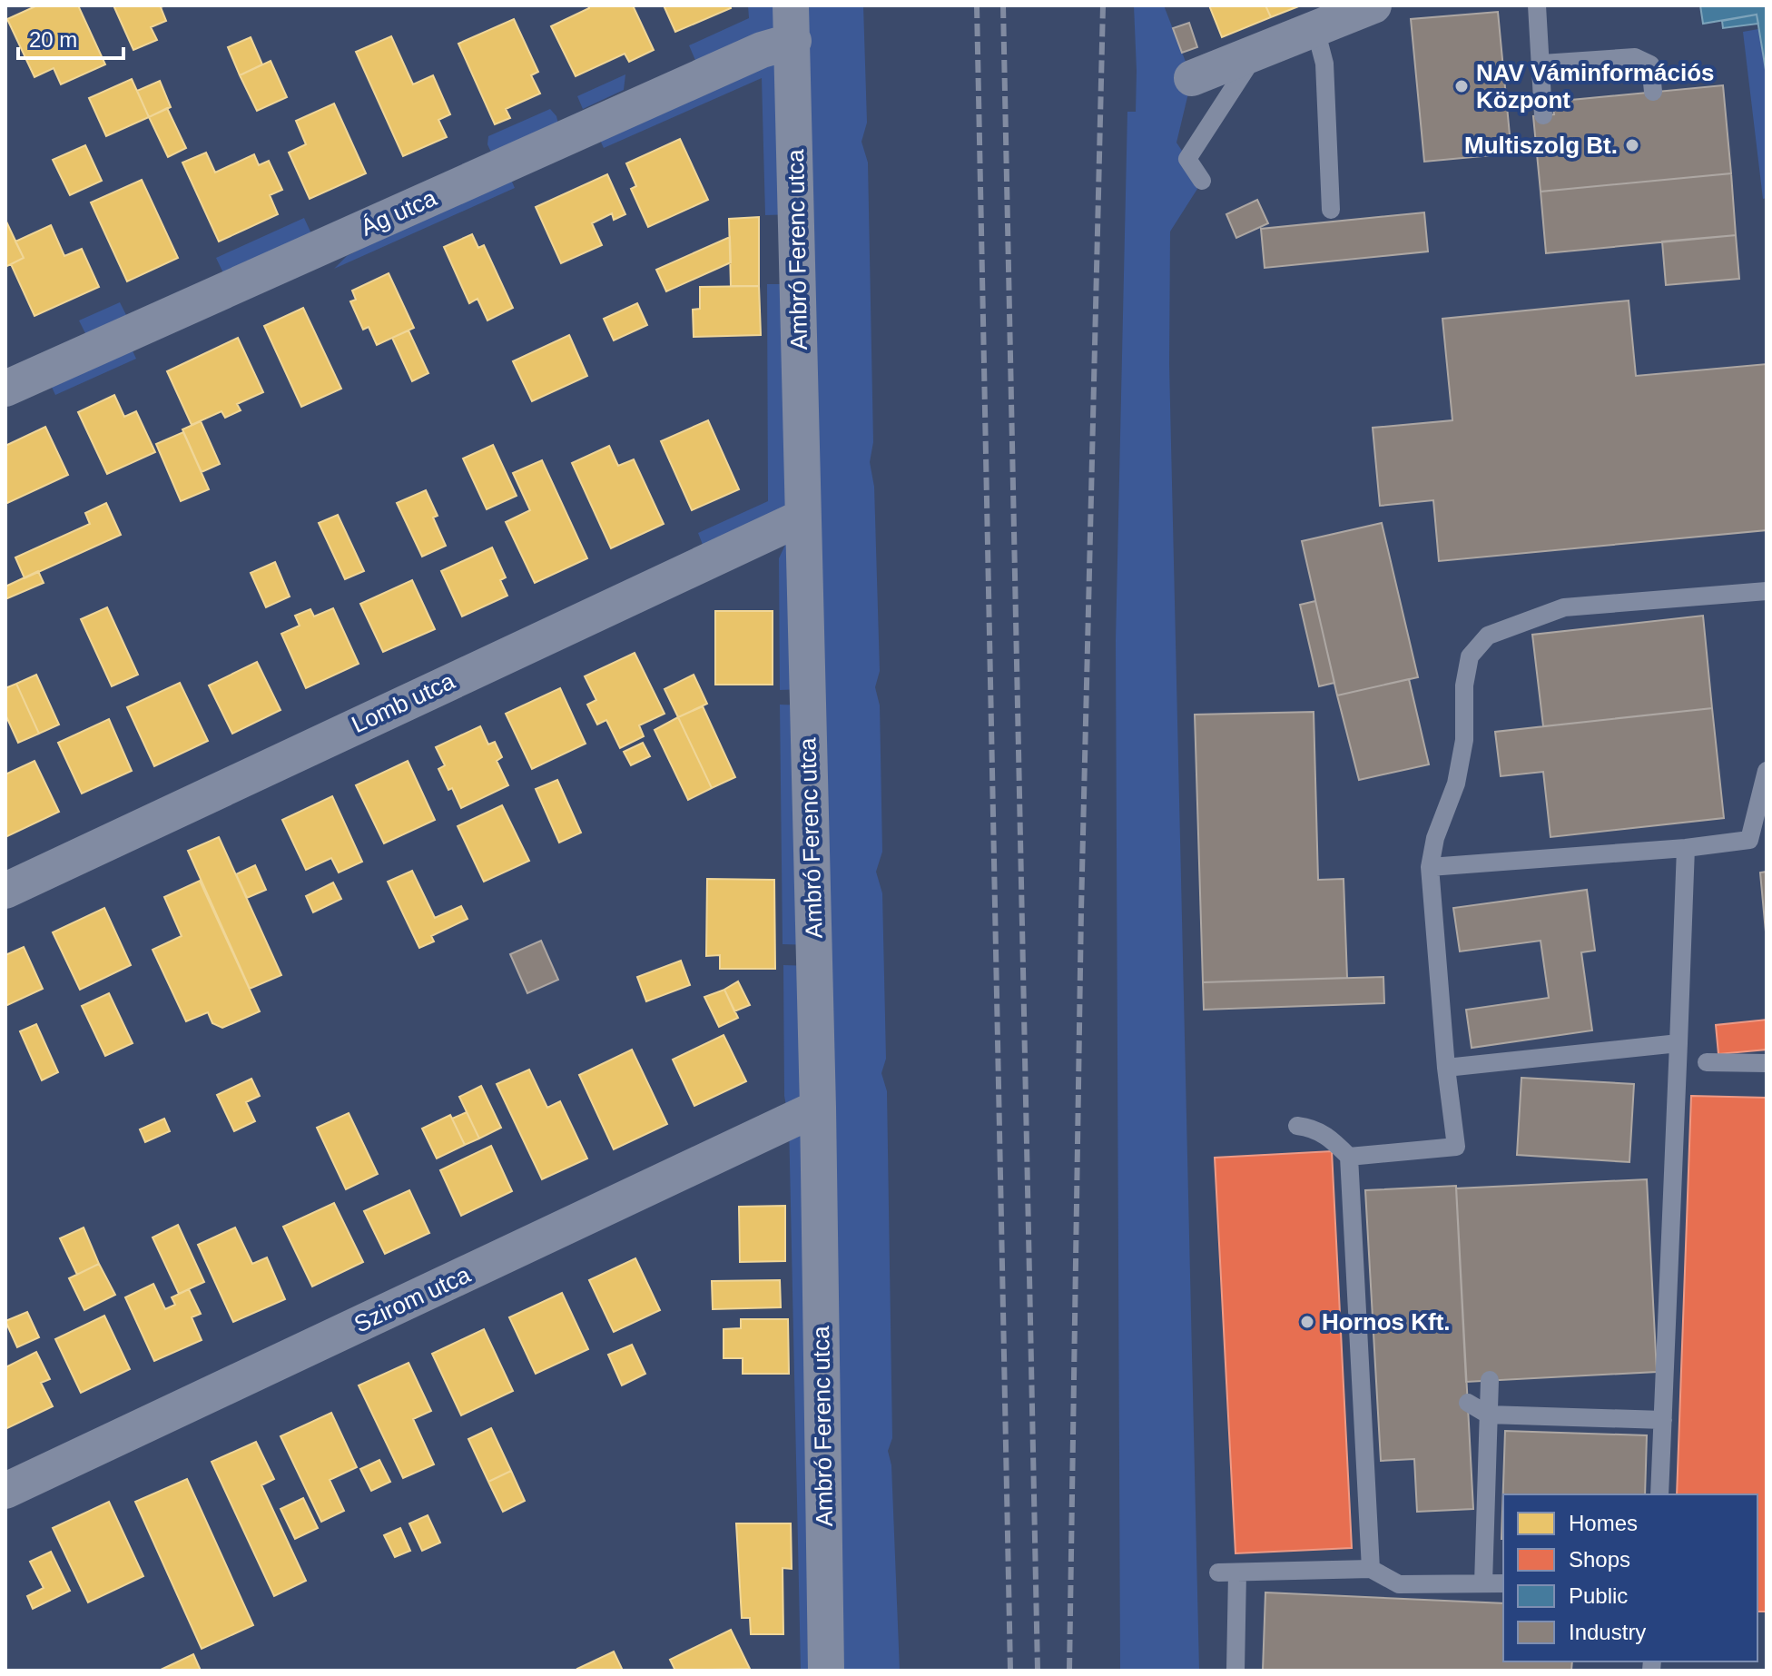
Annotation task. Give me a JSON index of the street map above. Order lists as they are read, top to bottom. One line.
{"streets":{"street":["Ág utca","Ambró Ferenc utca","Lomb utca","Szirom utca"]},"crossings":[["Ág utca","Ambró Ferenc utca"],["Ambró Ferenc utca","Lomb utca"],["Ambró Ferenc utca","Szirom utca"]],"places":["NAV Váminformációs Központ","Multiszolg Bt.","Hornos Kft."],"legend":["Homes","Shops","Public","Industry"],"scale_bar":"20 m"}
